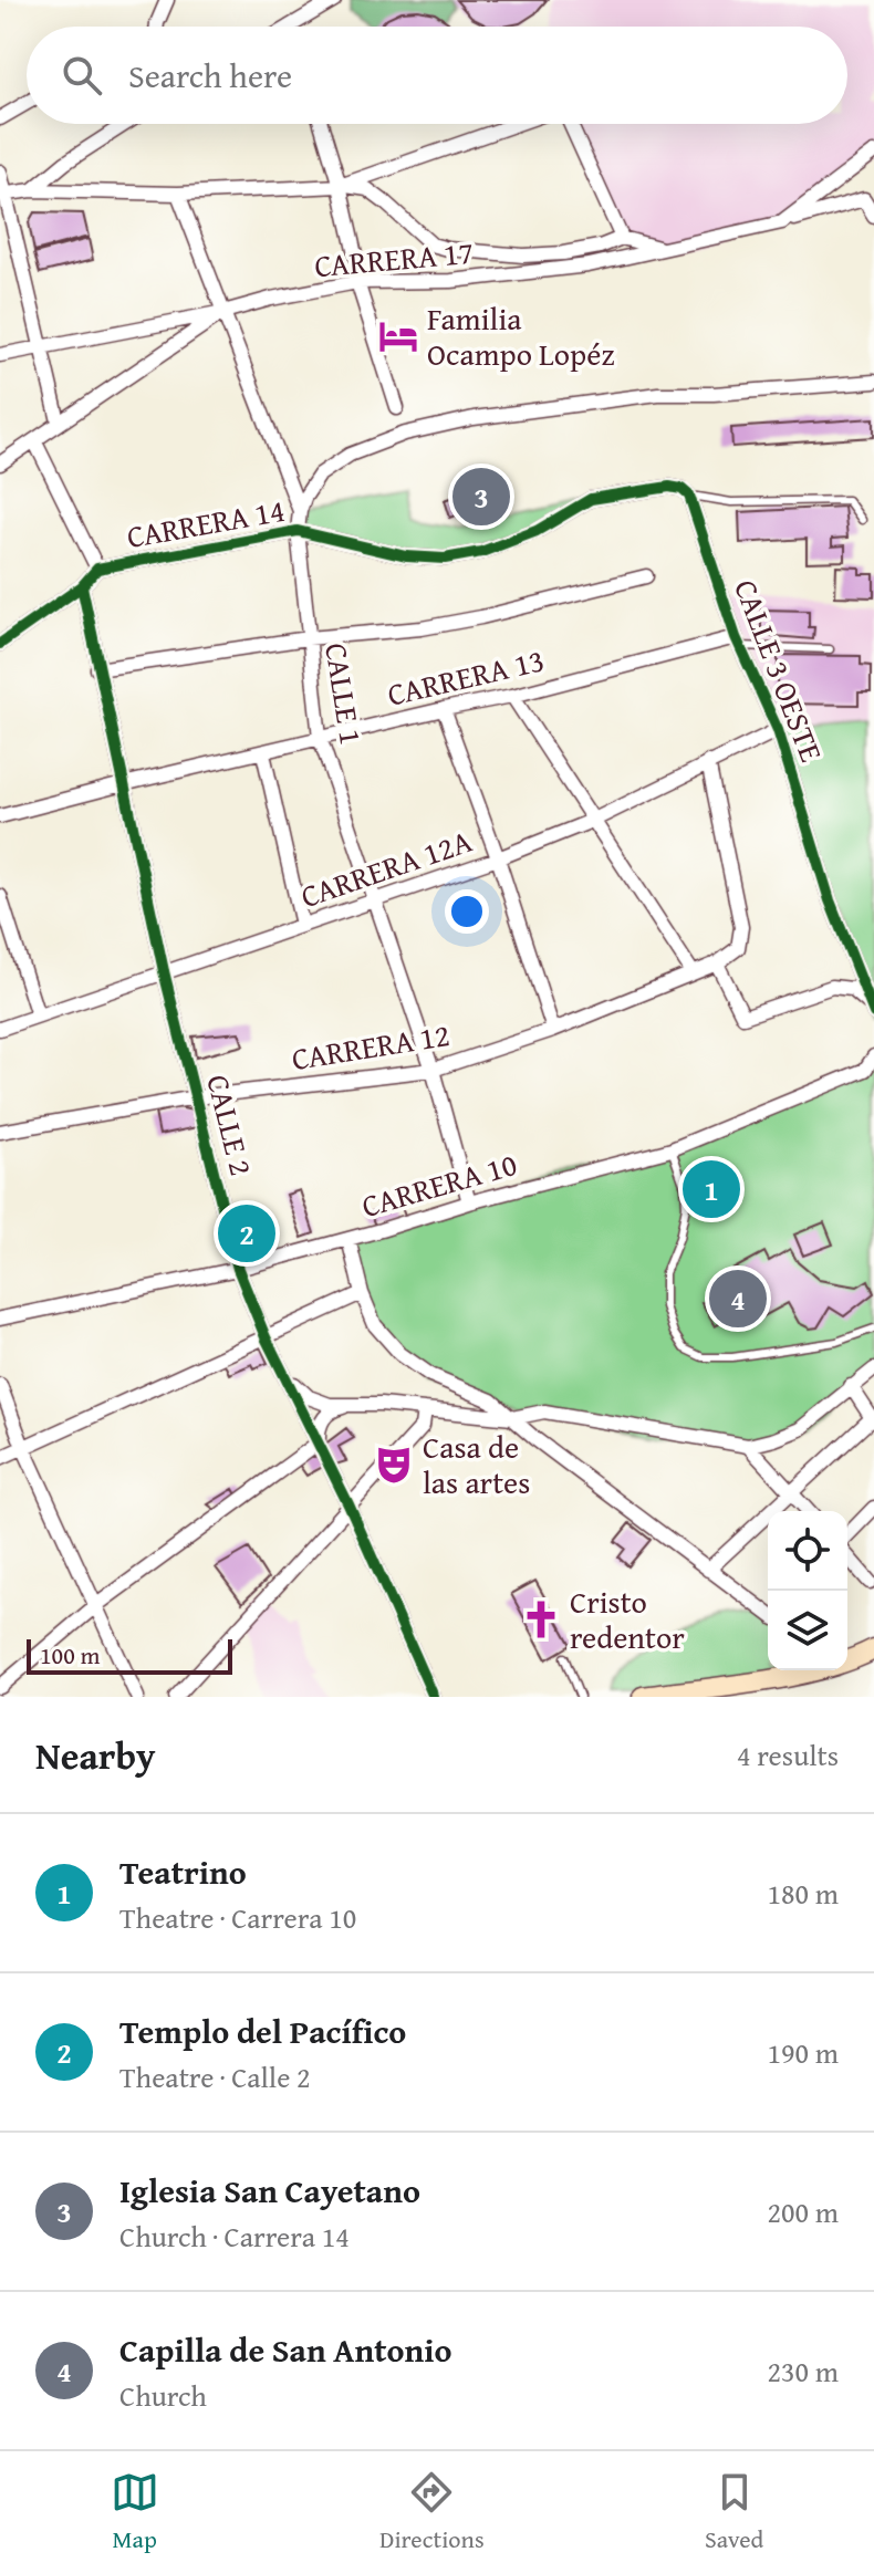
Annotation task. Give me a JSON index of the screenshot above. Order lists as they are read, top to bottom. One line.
{"streets":{"street":["CARRERA 17","CARRERA 14","CALLE 3 OESTE","CARRERA 13","CALLE 1","CARRERA 12A","CARRERA 12","CALLE 2","CARRERA 10"]},"crossings":[["CARRERA 17","CALLE 1"],["CARRERA 14","CALLE 3 OESTE"],["CARRERA 14","CALLE 1"],["CARRERA 14","CALLE 2"],["CALLE 3 OESTE","CARRERA 13"],["CALLE 3 OESTE","CARRERA 12A"],["CARRERA 13","CALLE 1"],["CARRERA 13","CALLE 2"],["CALLE 1","CARRERA 12A"],["CALLE 1","CARRERA 12"],["CALLE 1","CARRERA 10"],["CARRERA 12A","CARRERA 12"],["CARRERA 12A","CALLE 2"],["CARRERA 12","CALLE 2"],["CALLE 2","CARRERA 10"]],"places":{"hotel":["Familia Ocampo Lopéz"],"theatre":["Casa de las artes"],"church":["Cristo redentor"]},"scale_bar":"100 m","page":{"search":"Search here","pins":["3","1","2","4"],"scale":"100 m","heading":["Nearby","4 results"],"list":[{"mark":"1","name":"Teatrino","note":"Theatre · Carrera 10","value":"180 m"},{"mark":"2","name":"Templo del Pacífico","note":"Theatre · Calle 2","value":"190 m"},{"mark":"3","name":"Iglesia San Cayetano","note":"Church · Carrera 14","value":"200 m"},{"mark":"4","name":"Capilla de San Antonio","note":"Church","value":"230 m"}],"nav":["Map","Directions","Saved"]}}
